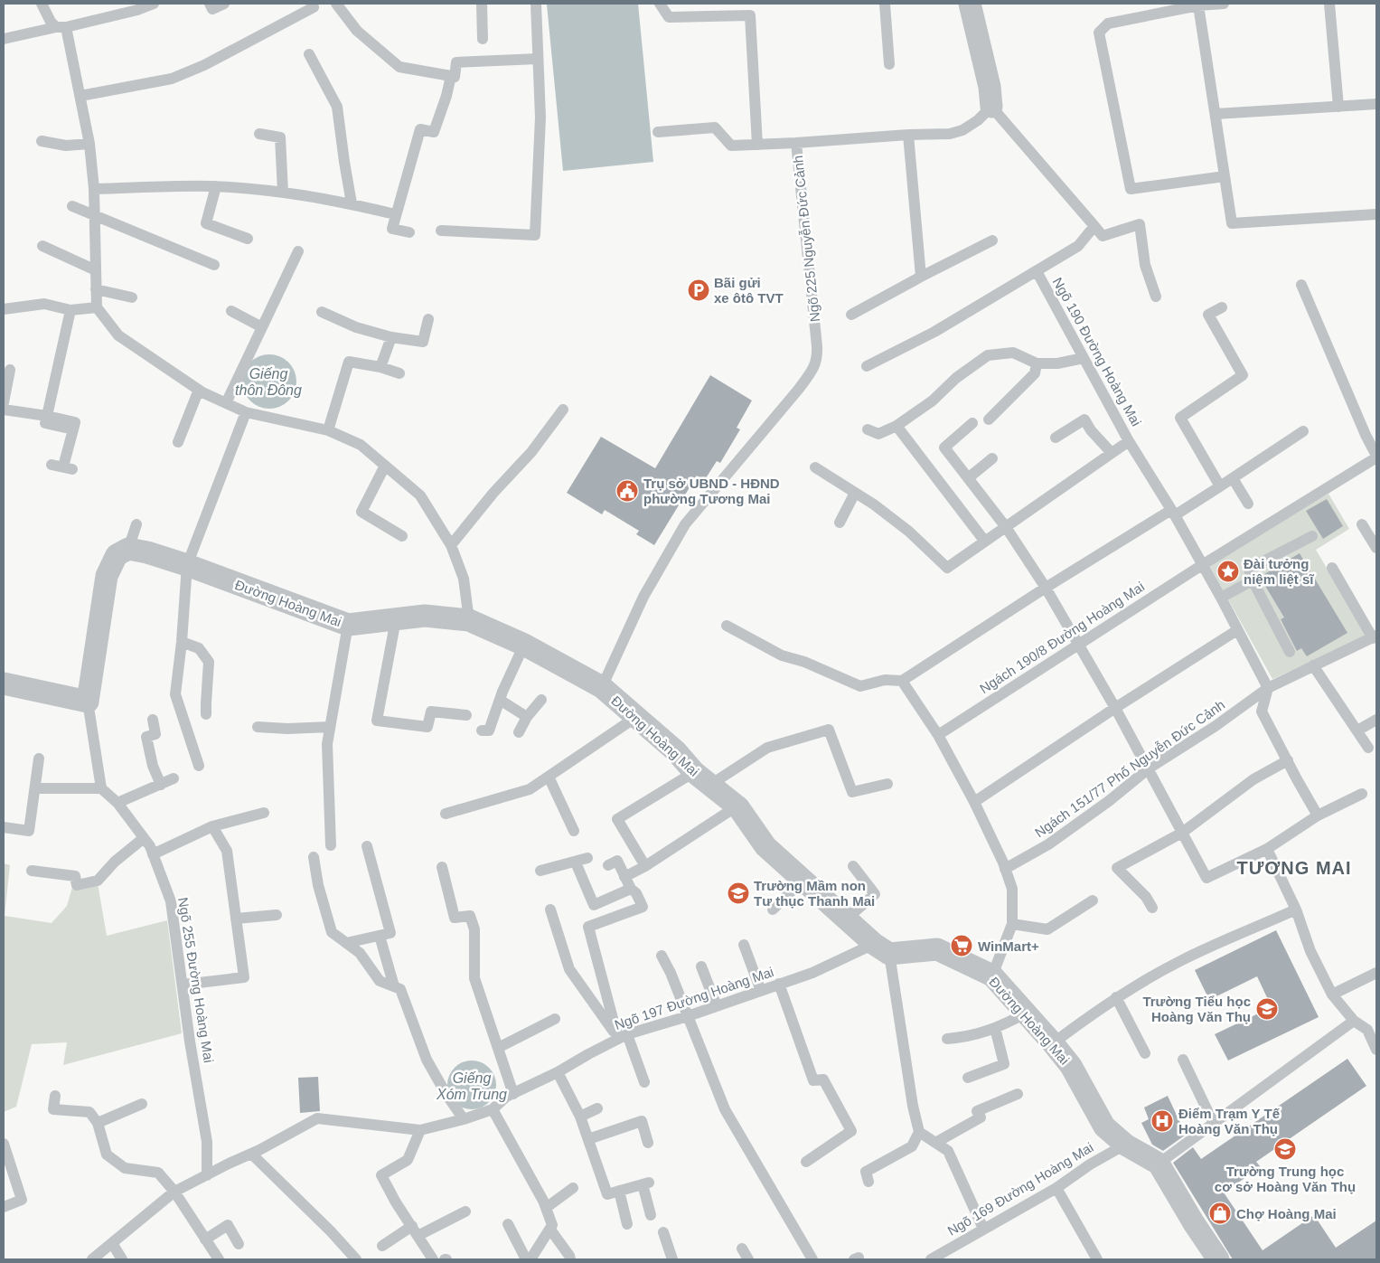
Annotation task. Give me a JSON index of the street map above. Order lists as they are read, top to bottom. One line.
{"streets":{"street":["Đường Hoàng Mai"],"lane":["Ngõ 225 Nguyễn Đức Cảnh","Ngõ 190 Đường Hoàng Mai","Ngách 190/8 Đường Hoàng Mai","Ngách 151/77 Phố Nguyễn Đức Cảnh","Ngõ 255 Đường Hoàng Mai","Ngõ 197 Đường Hoàng Mai","Ngõ 169 Đường Hoàng Mai"]},"crossings":[["Ngõ 225 Nguyễn Đức Cảnh","Đường Hoàng Mai"],["Đường Hoàng Mai","Ngõ 197 Đường Hoàng Mai"],["Đường Hoàng Mai","Ngõ 169 Đường Hoàng Mai"],["Ngõ 255 Đường Hoàng Mai","Ngõ 197 Đường Hoàng Mai"]],"districts":["TƯƠNG MAI"],"water":["Giếng thôn Đông","Giếng Xóm Trung"],"places":{"parking":["Bãi gửi xe ôtô TVT"],"public building":["Trụ sở UBND - HĐND phường Tương Mai"],"place":["Đài tưởng niệm liệt sĩ"],"school or university":["Trường Mầm non Tư thục Thanh Mai","Trường Tiểu học Hoàng Văn Thụ","Trường Trung học cơ sở Hoàng Văn Thụ"],"supermarket":["WinMart+"],"hospital":["Điểm Trạm Y Tế Hoàng Văn Thụ"],"shop":["Chợ Hoàng Mai"]}}
